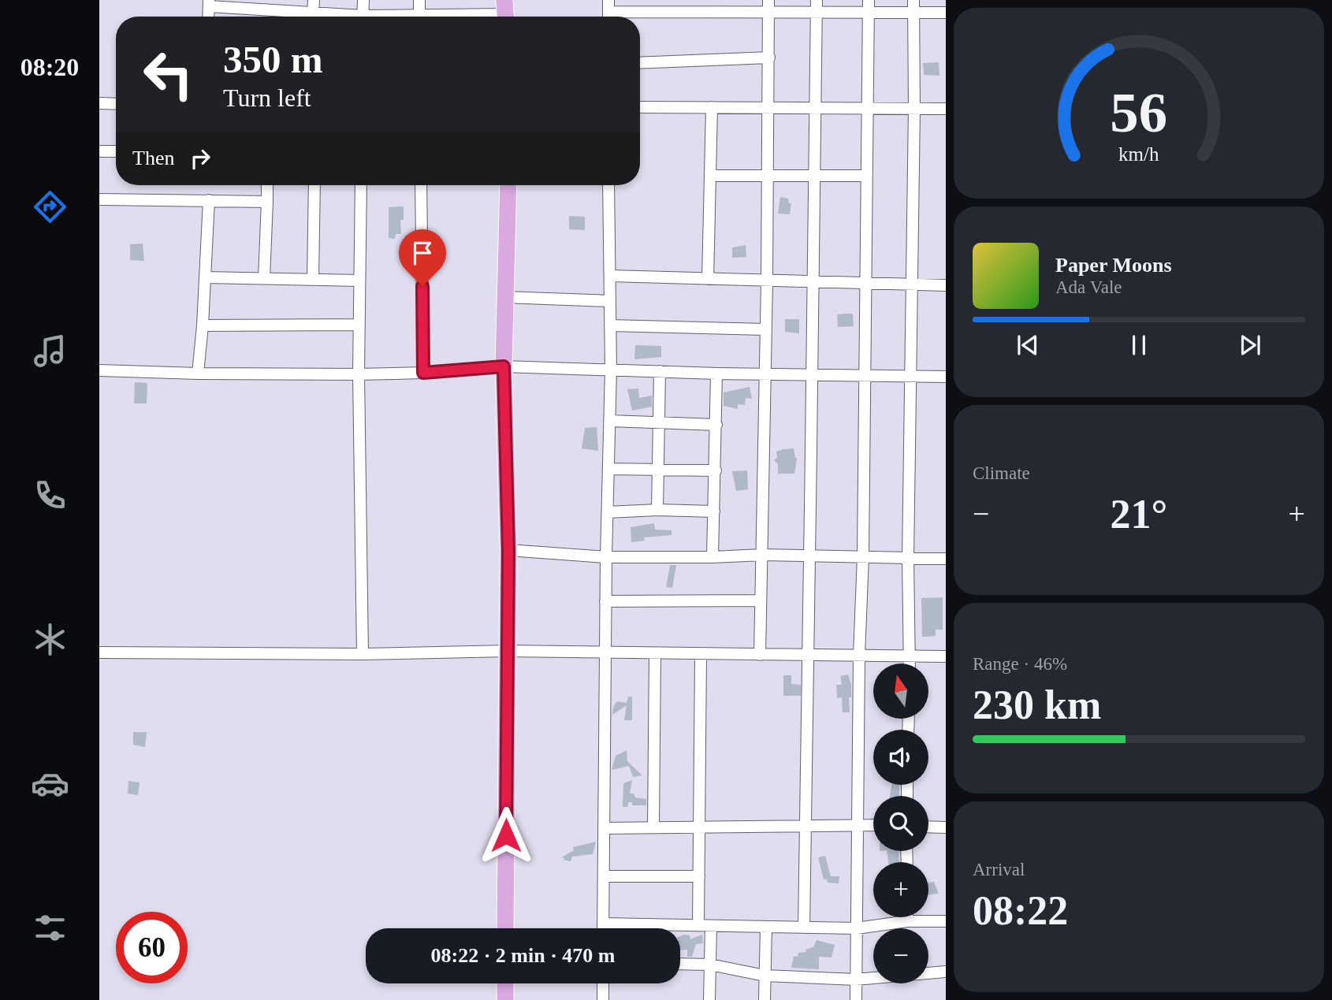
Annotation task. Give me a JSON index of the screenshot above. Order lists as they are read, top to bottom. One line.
{"north":"top","page":{"tabs":"08:20","turn":["350 m","Turn left"],"then":"Then","song":["Paper Moons","Ada Vale"],"tile":["Climate",["Range · 46%","230 km"],["Arrival","08:22"]],"heat":["−","21°","+"],"map_buttons":["+","−"],"limit":"60","trip":"08:22 · 2 min · 470 m","gauge":["56","km/h"]}}
